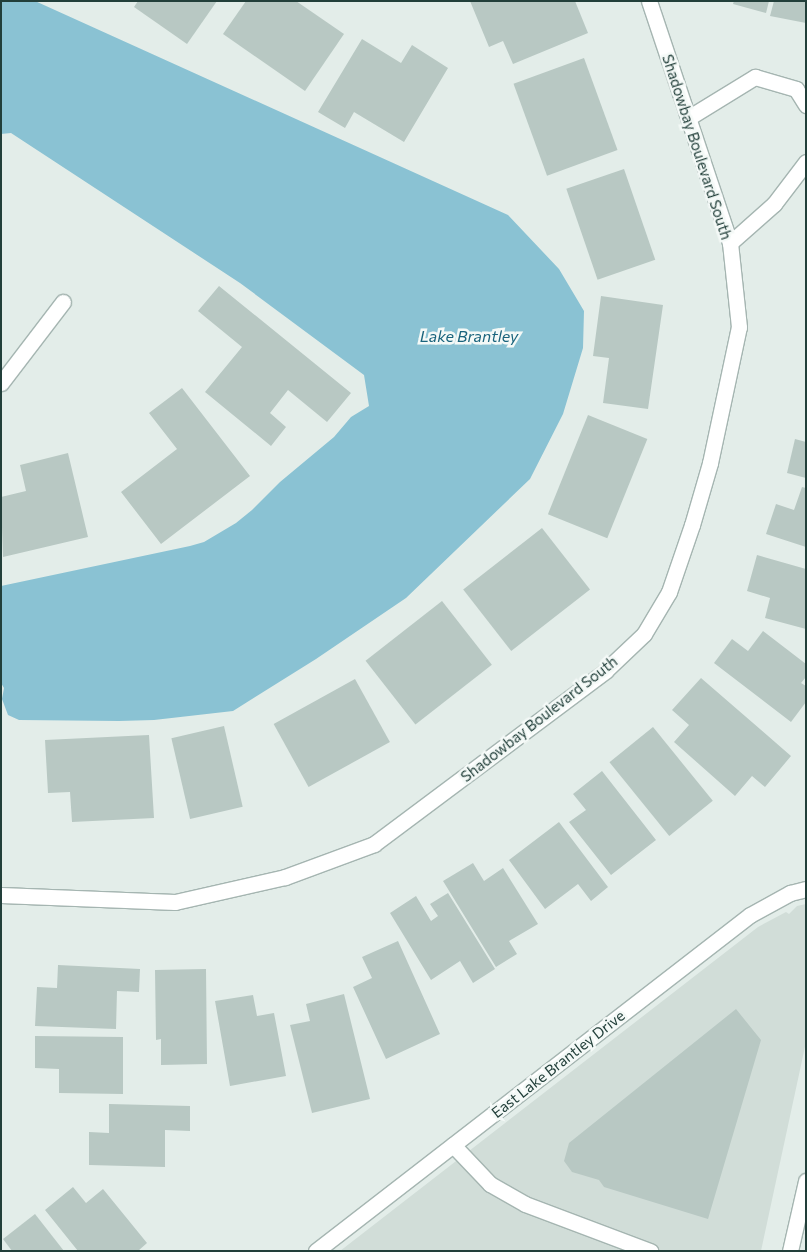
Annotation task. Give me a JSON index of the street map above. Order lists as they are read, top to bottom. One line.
{"streets":{"street":["Shadowbay Boulevard South","East Lake Brantley Drive"]},"water":["Lake Brantley"]}
